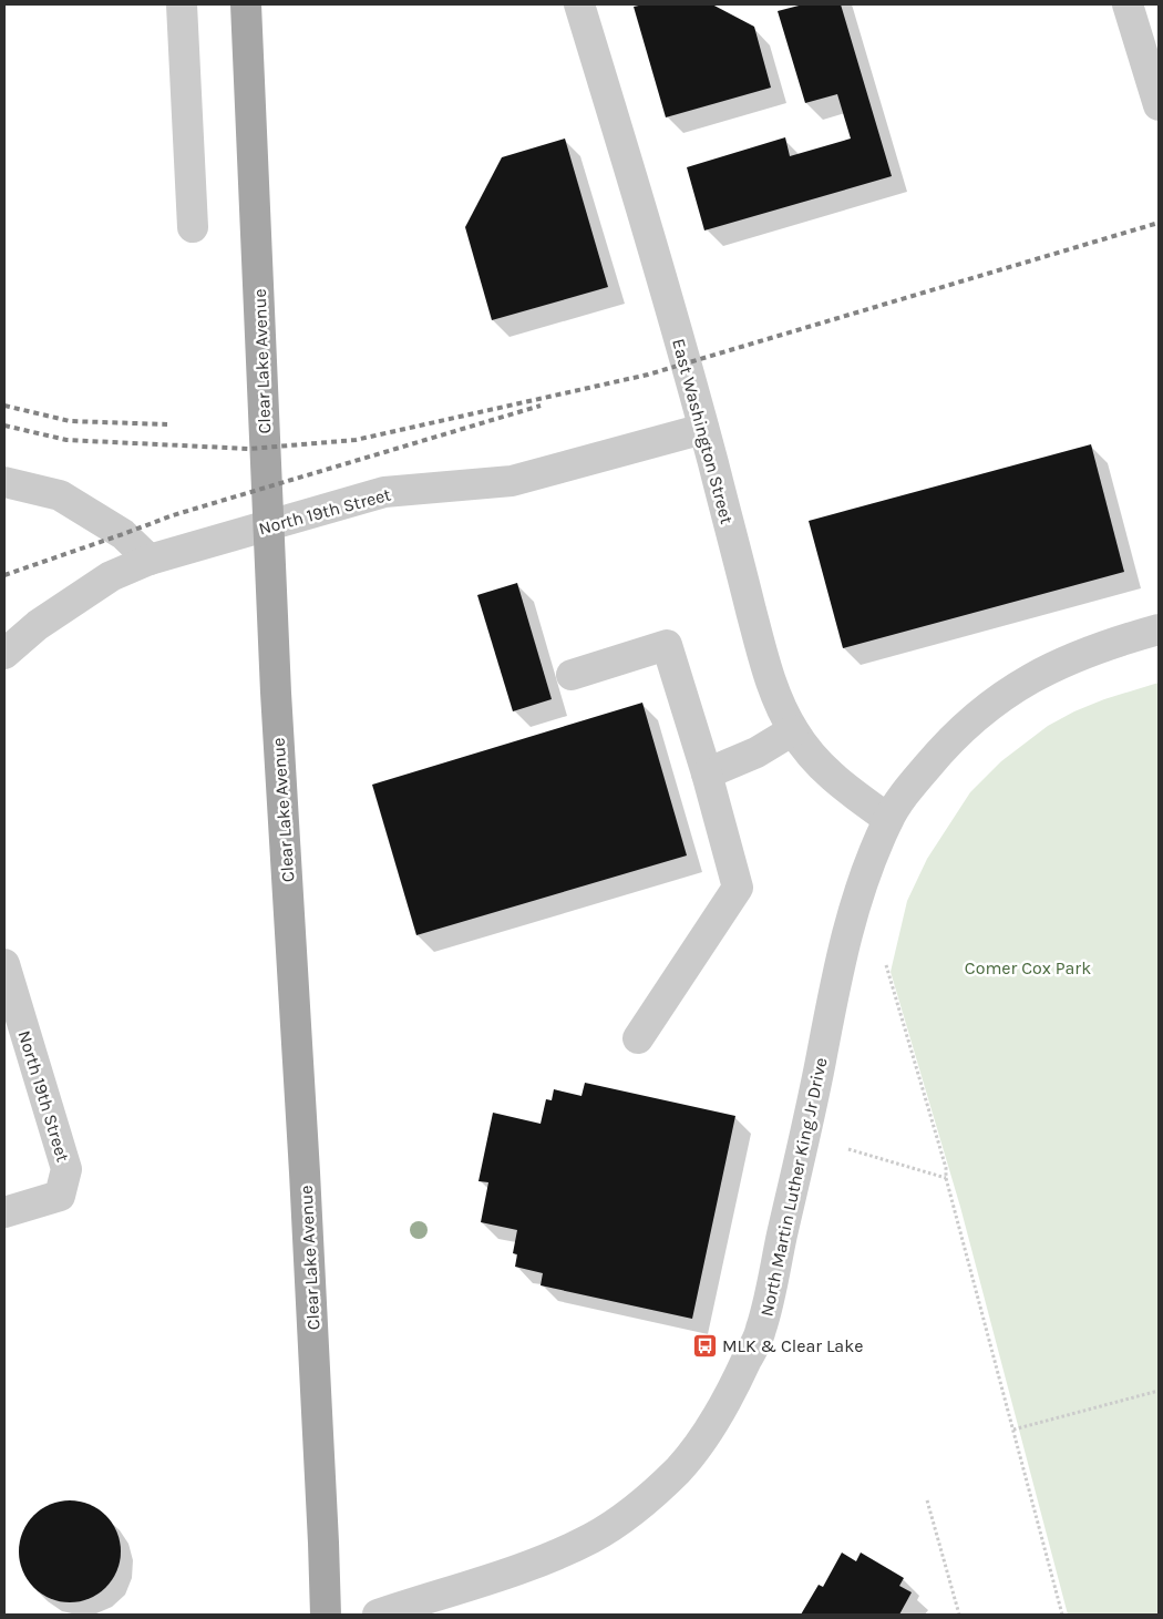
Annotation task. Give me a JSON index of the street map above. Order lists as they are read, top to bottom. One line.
{"streets":{"main road":["Clear Lake Avenue"],"street":["East Washington Street","North 19th Street","North Martin Luther King Jr Drive"]},"crossings":[["East Washington Street","North 19th Street"],["East Washington Street","North Martin Luther King Jr Drive"]],"parks":["Comer Cox Park"],"places":{"bus stop":["MLK & Clear Lake"]}}
